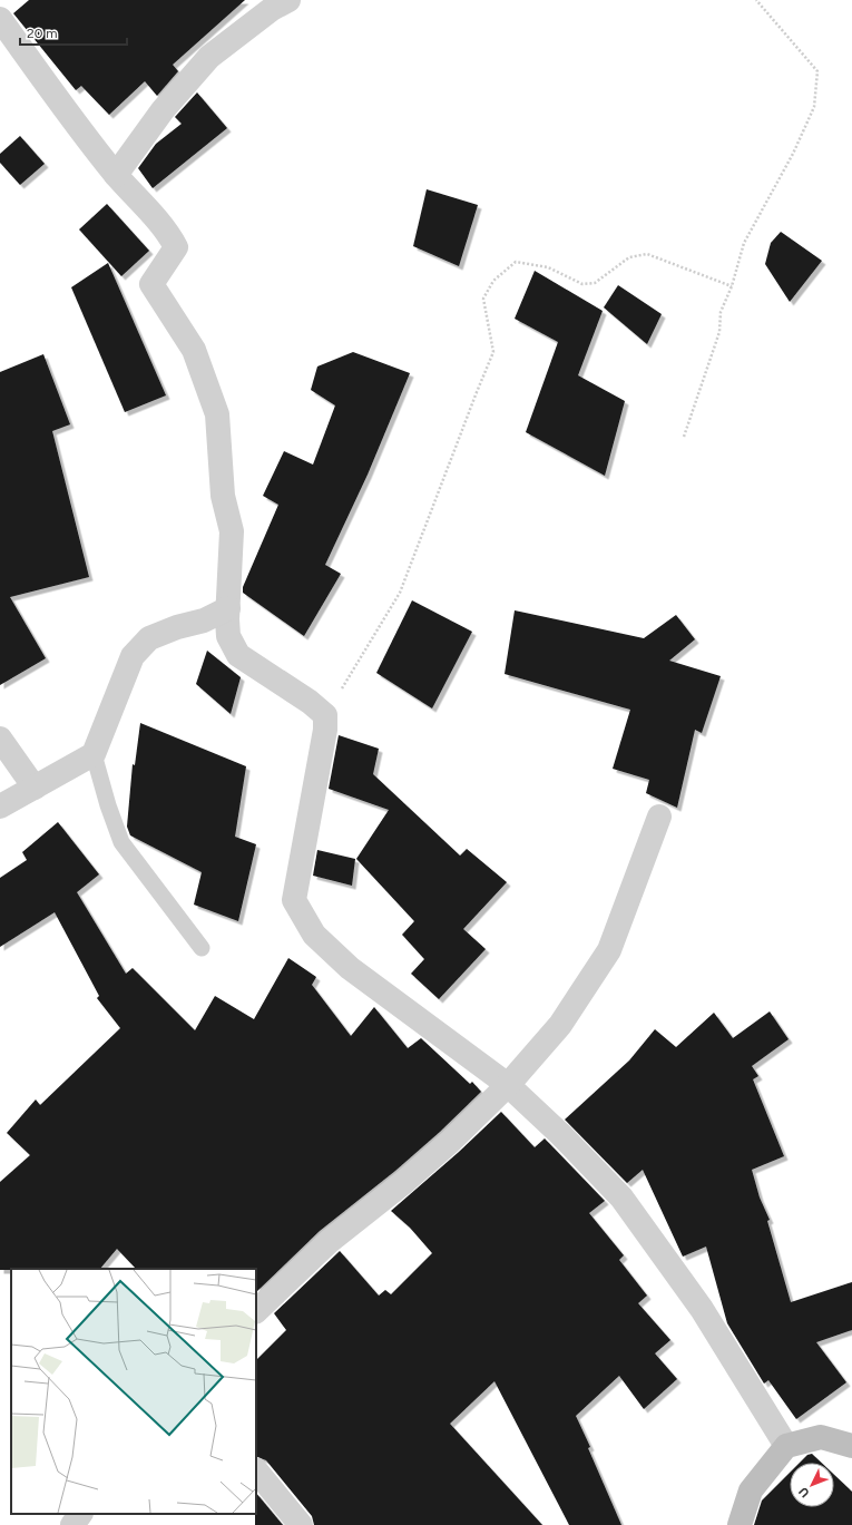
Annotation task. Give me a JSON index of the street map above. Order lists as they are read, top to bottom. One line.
{"scale_bar":"20 m","north":"bottom left"}
